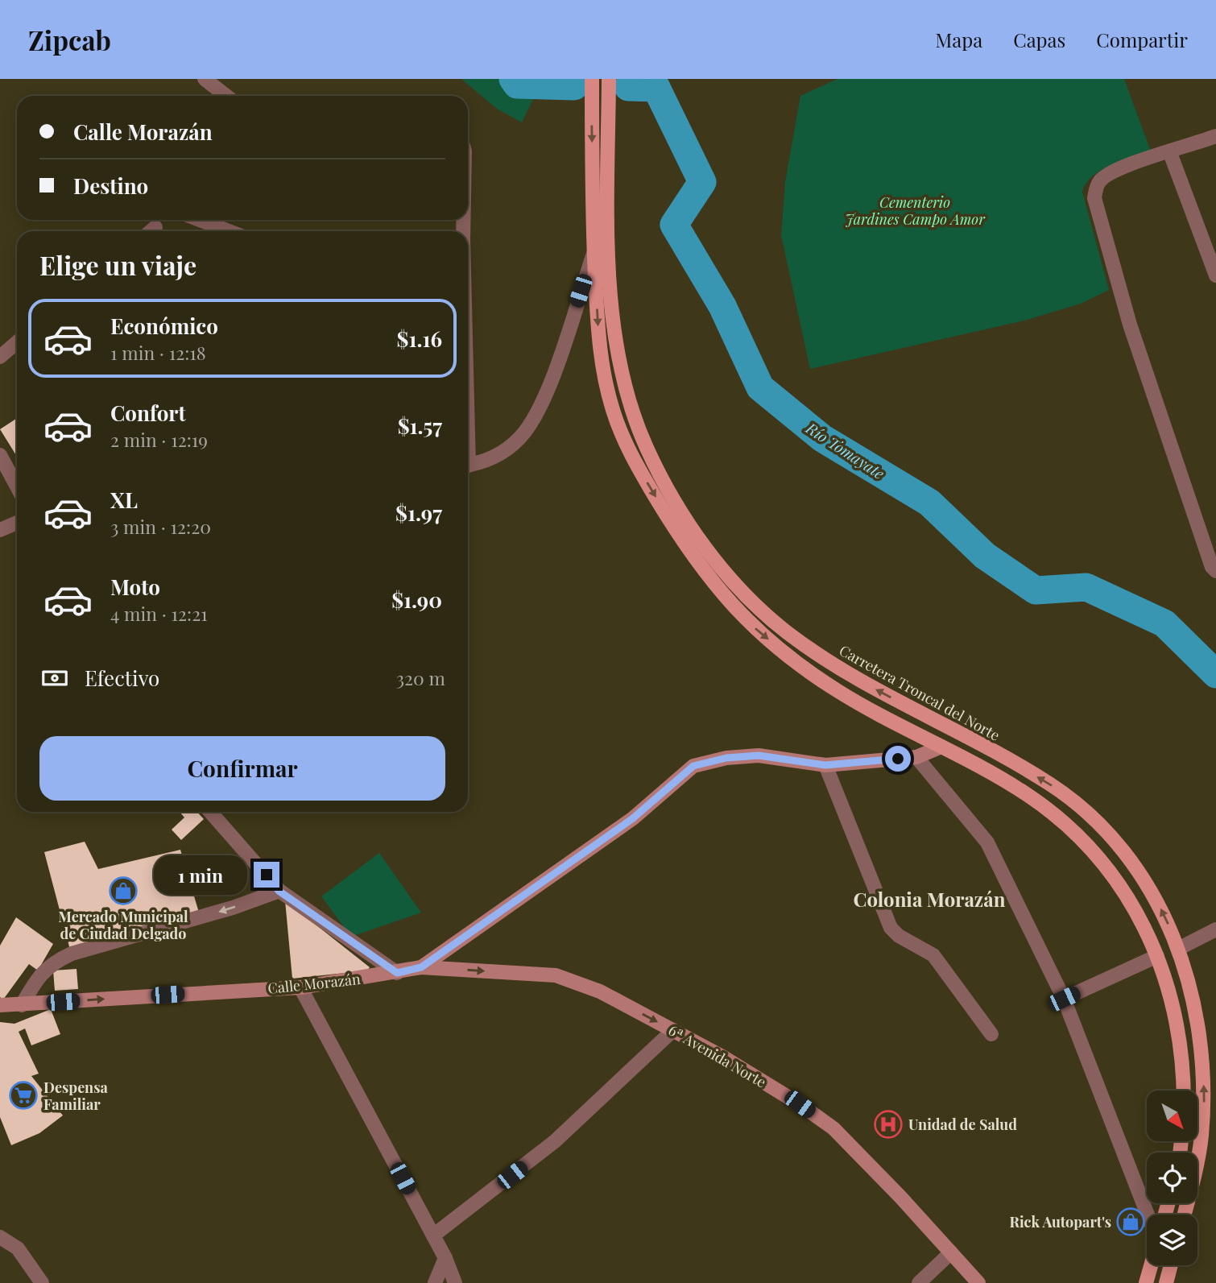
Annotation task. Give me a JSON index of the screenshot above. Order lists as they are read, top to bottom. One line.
{"streets":{"main road":["Carretera Troncal del Norte","Calle Morazán","6ª Avenida Norte"]},"crossings":[["Calle Morazán","6ª Avenida Norte"]],"one_way":["6ª Avenida Norte"],"districts":["Colonia Morazán"],"water":["Río Tomayate"],"parks":["Cementerio Jardines Campo Amor"],"places":{"shop":["Mercado Municipal de Ciudad Delgado","Rick Autopart's"],"supermarket":["Despensa Familiar"],"hospital":["Unidad de Salud"]},"north":"bottom right","page":{"header":"Zipcab","nav":["Mapa","Capas","Compartir"],"banner":["Calle Morazán","Destino"],"heading":"Elige un viaje","list":[{"name":"Económico","note":"1 min · 12:18","value":"$1.16"},{"name":"Confort","note":"2 min · 12:19","value":"$1.57"},{"name":"XL","note":"3 min · 12:20","value":"$1.97"},{"name":"Moto","note":"4 min · 12:21","value":"$1.90"}],"pay":["Efectivo","320 m"],"buttons":"Confirmar","bubble":"1 min"}}
